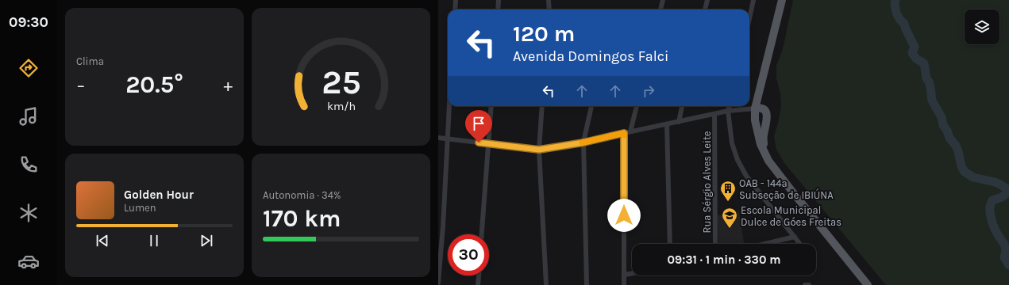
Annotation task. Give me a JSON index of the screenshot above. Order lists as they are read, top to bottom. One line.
{"streets":{"street":["Rua Sérgio Alves Leite"]},"places":{"building":["OAB - 144ª Subseção de IBIÚNA"],"school or university":["Escola Municipal Dulce de Góes Freitas"]},"page":{"tabs":"09:30","tile":["Clima",["Autonomia · 34%","170 km"]],"turn":["120 m","Avenida Domingos Falci"],"heat":["−","20.5°","+"],"song":["Golden Hour","Lumen"],"limit":"30","trip":"09:31 · 1 min · 330 m","gauge":["25","km/h"]}}
